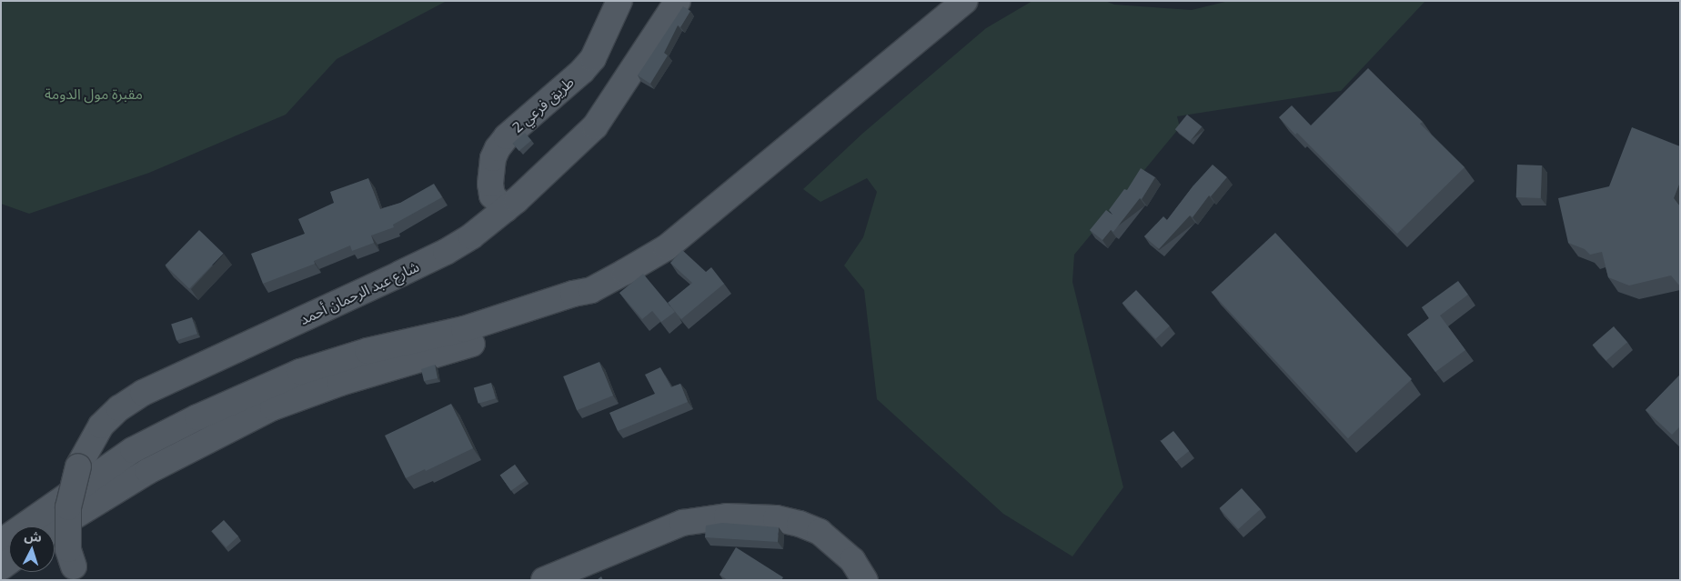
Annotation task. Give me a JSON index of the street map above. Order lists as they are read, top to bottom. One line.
{"streets":{"main road":["طريق فرعي 2","شارع عبد الرحمان أحمد"]},"crossings":[["طريق فرعي 2","شارع عبد الرحمان أحمد"]],"parks":["مقبرة مول الدومة"],"north":"top"}
